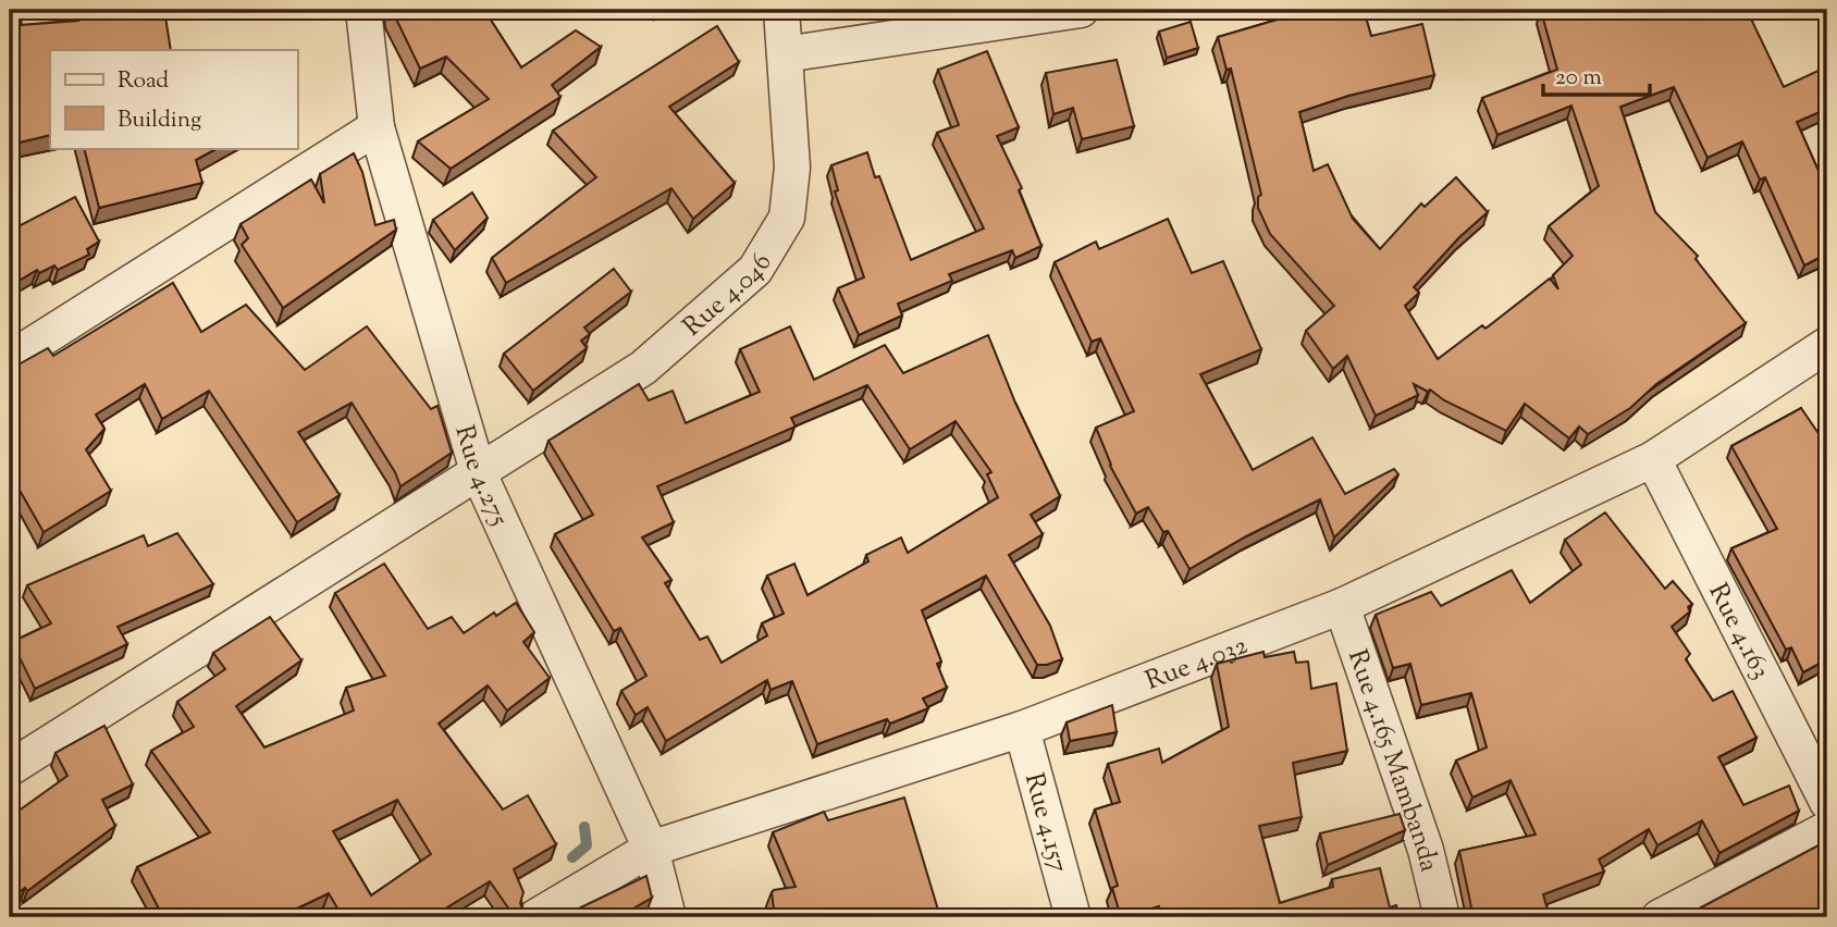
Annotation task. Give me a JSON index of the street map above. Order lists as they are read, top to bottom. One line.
{"streets":{"street":["Rue 4.046","Rue 4.275","Rue 4.163","Rue 4.032","Rue 4.165 Mambanda","Rue 4.157"]},"crossings":[["Rue 4.046","Rue 4.275"],["Rue 4.275","Rue 4.032"],["Rue 4.163","Rue 4.032"],["Rue 4.032","Rue 4.165 Mambanda"],["Rue 4.032","Rue 4.157"]],"legend":["Road","Building"],"scale_bar":"20 m"}
